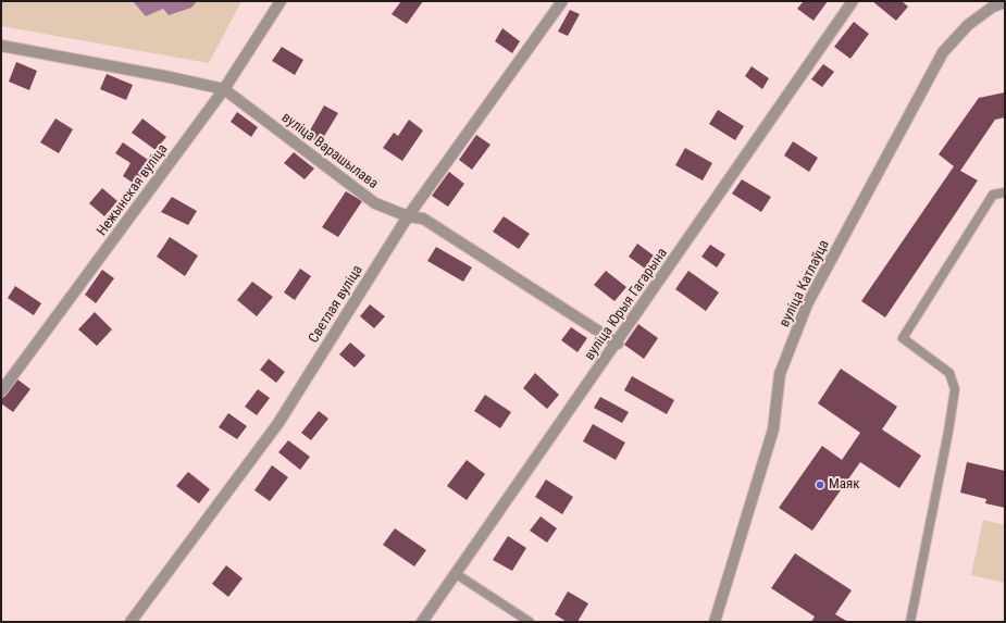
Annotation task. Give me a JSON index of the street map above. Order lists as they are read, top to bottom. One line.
{"streets":{"street":["вуліца Варашылава","Нежынская вуліца","вуліца Катлаўца","Светлая вуліца","вуліца Юрыя Гагарына"]},"crossings":[["вуліца Варашылава","Нежынская вуліца"],["вуліца Варашылава","Светлая вуліца"],["вуліца Варашылава","вуліца Юрыя Гагарына"]],"places":["Маяк"]}
